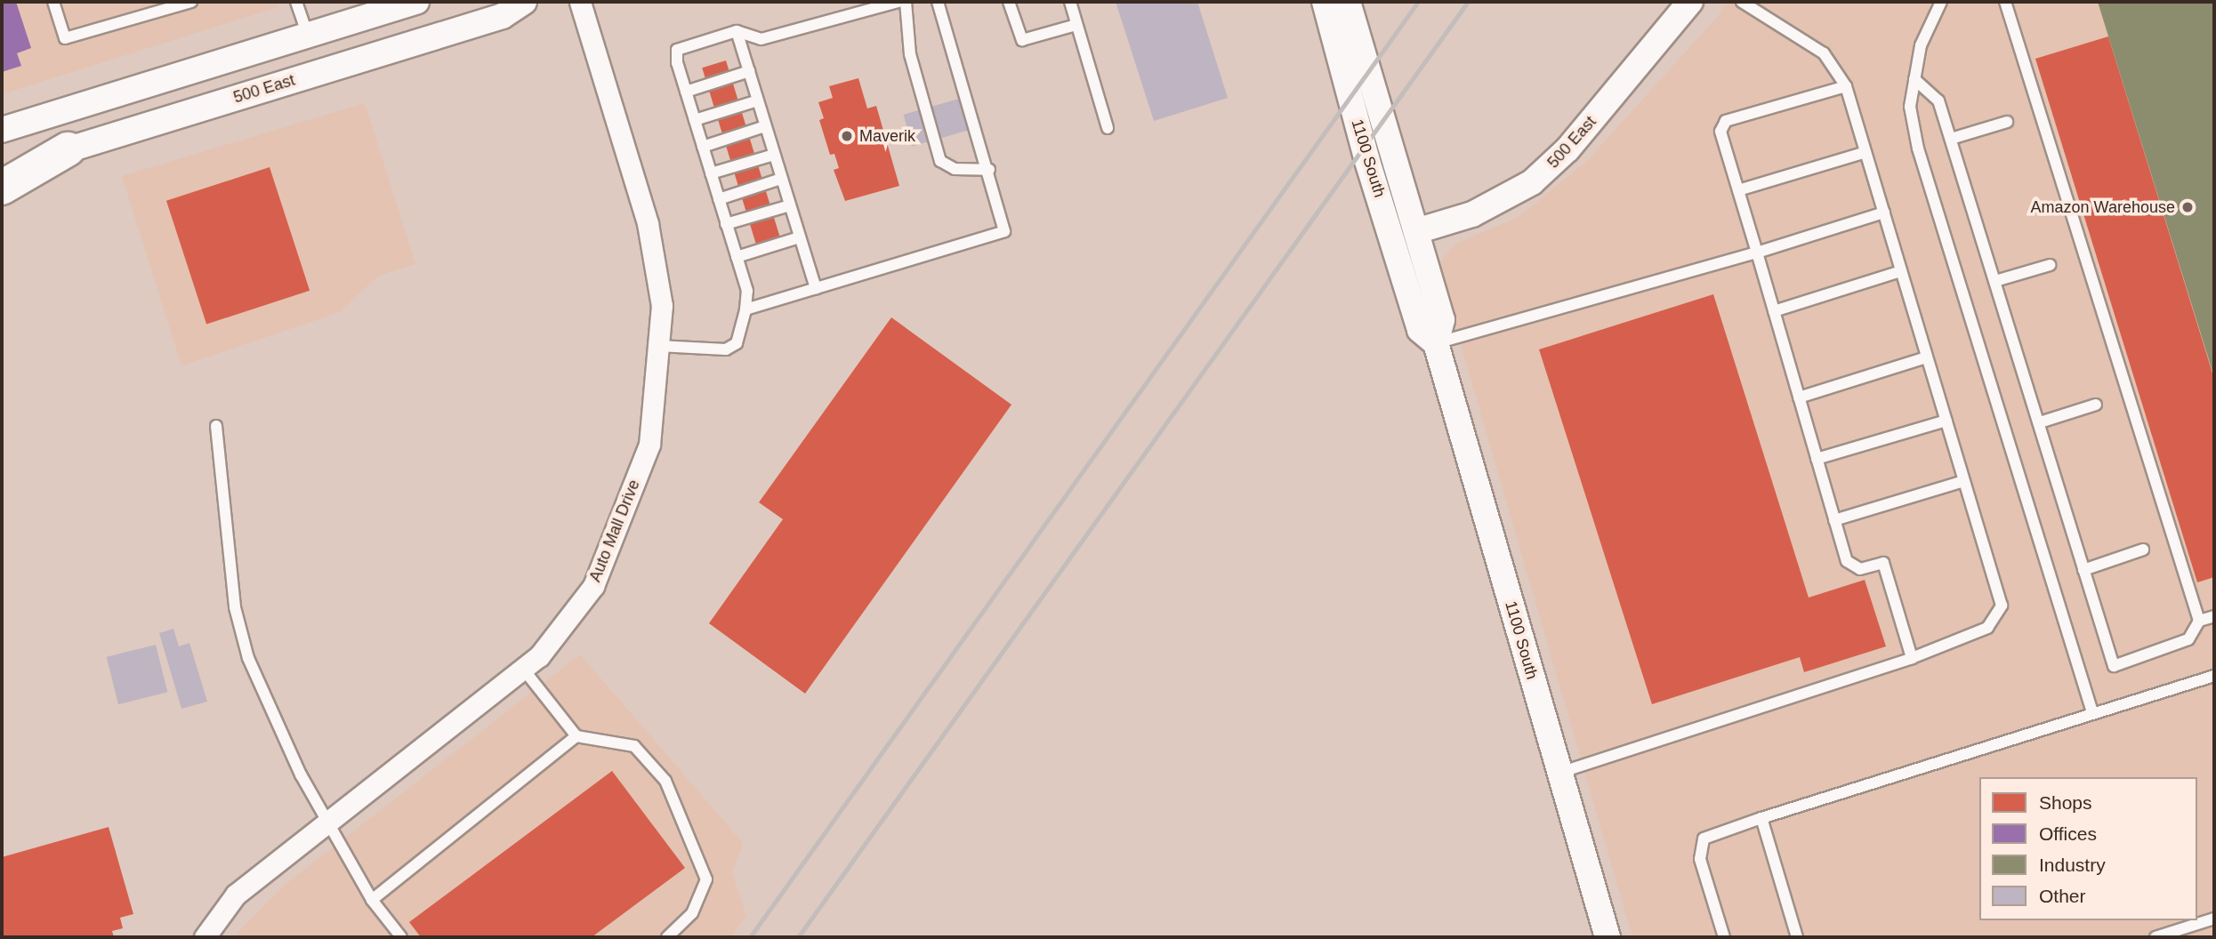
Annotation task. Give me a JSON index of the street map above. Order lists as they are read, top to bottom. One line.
{"streets":{"street":["500 East","1100 South","Auto Mall Drive"]},"crossings":[["500 East","1100 South"]],"places":["Maverik","Amazon Warehouse"],"legend":["Shops","Offices","Industry","Other"]}
